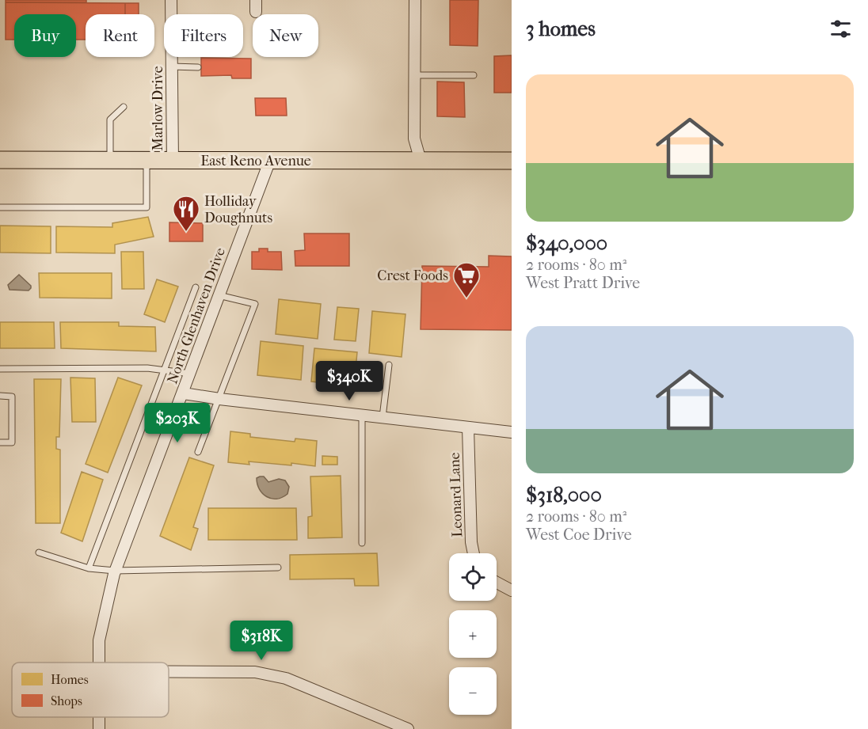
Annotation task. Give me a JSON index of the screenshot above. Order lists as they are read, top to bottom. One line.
{"streets":{"main road":["East Reno Avenue"],"street":["Marlow Drive","North Glenhaven Drive","Leonard Lane"]},"crossings":[["Marlow Drive","East Reno Avenue"],["East Reno Avenue","North Glenhaven Drive"]],"places":{"restaurant":["Holliday Doughnuts"],"supermarket":["Crest Foods"]},"legend":["Homes","Shops"],"page":{"heading":"3 homes","chip":["Buy","Rent","Filters","New"],"list":[{"name":"$340,000","note":"2 rooms · 80 m² · West Pratt Drive"},{"name":"$318,000","note":"2 rooms · 80 m² · West Coe Drive"}],"price":["$340K","$203K","$318K"],"map_buttons":["+","−"]}}
